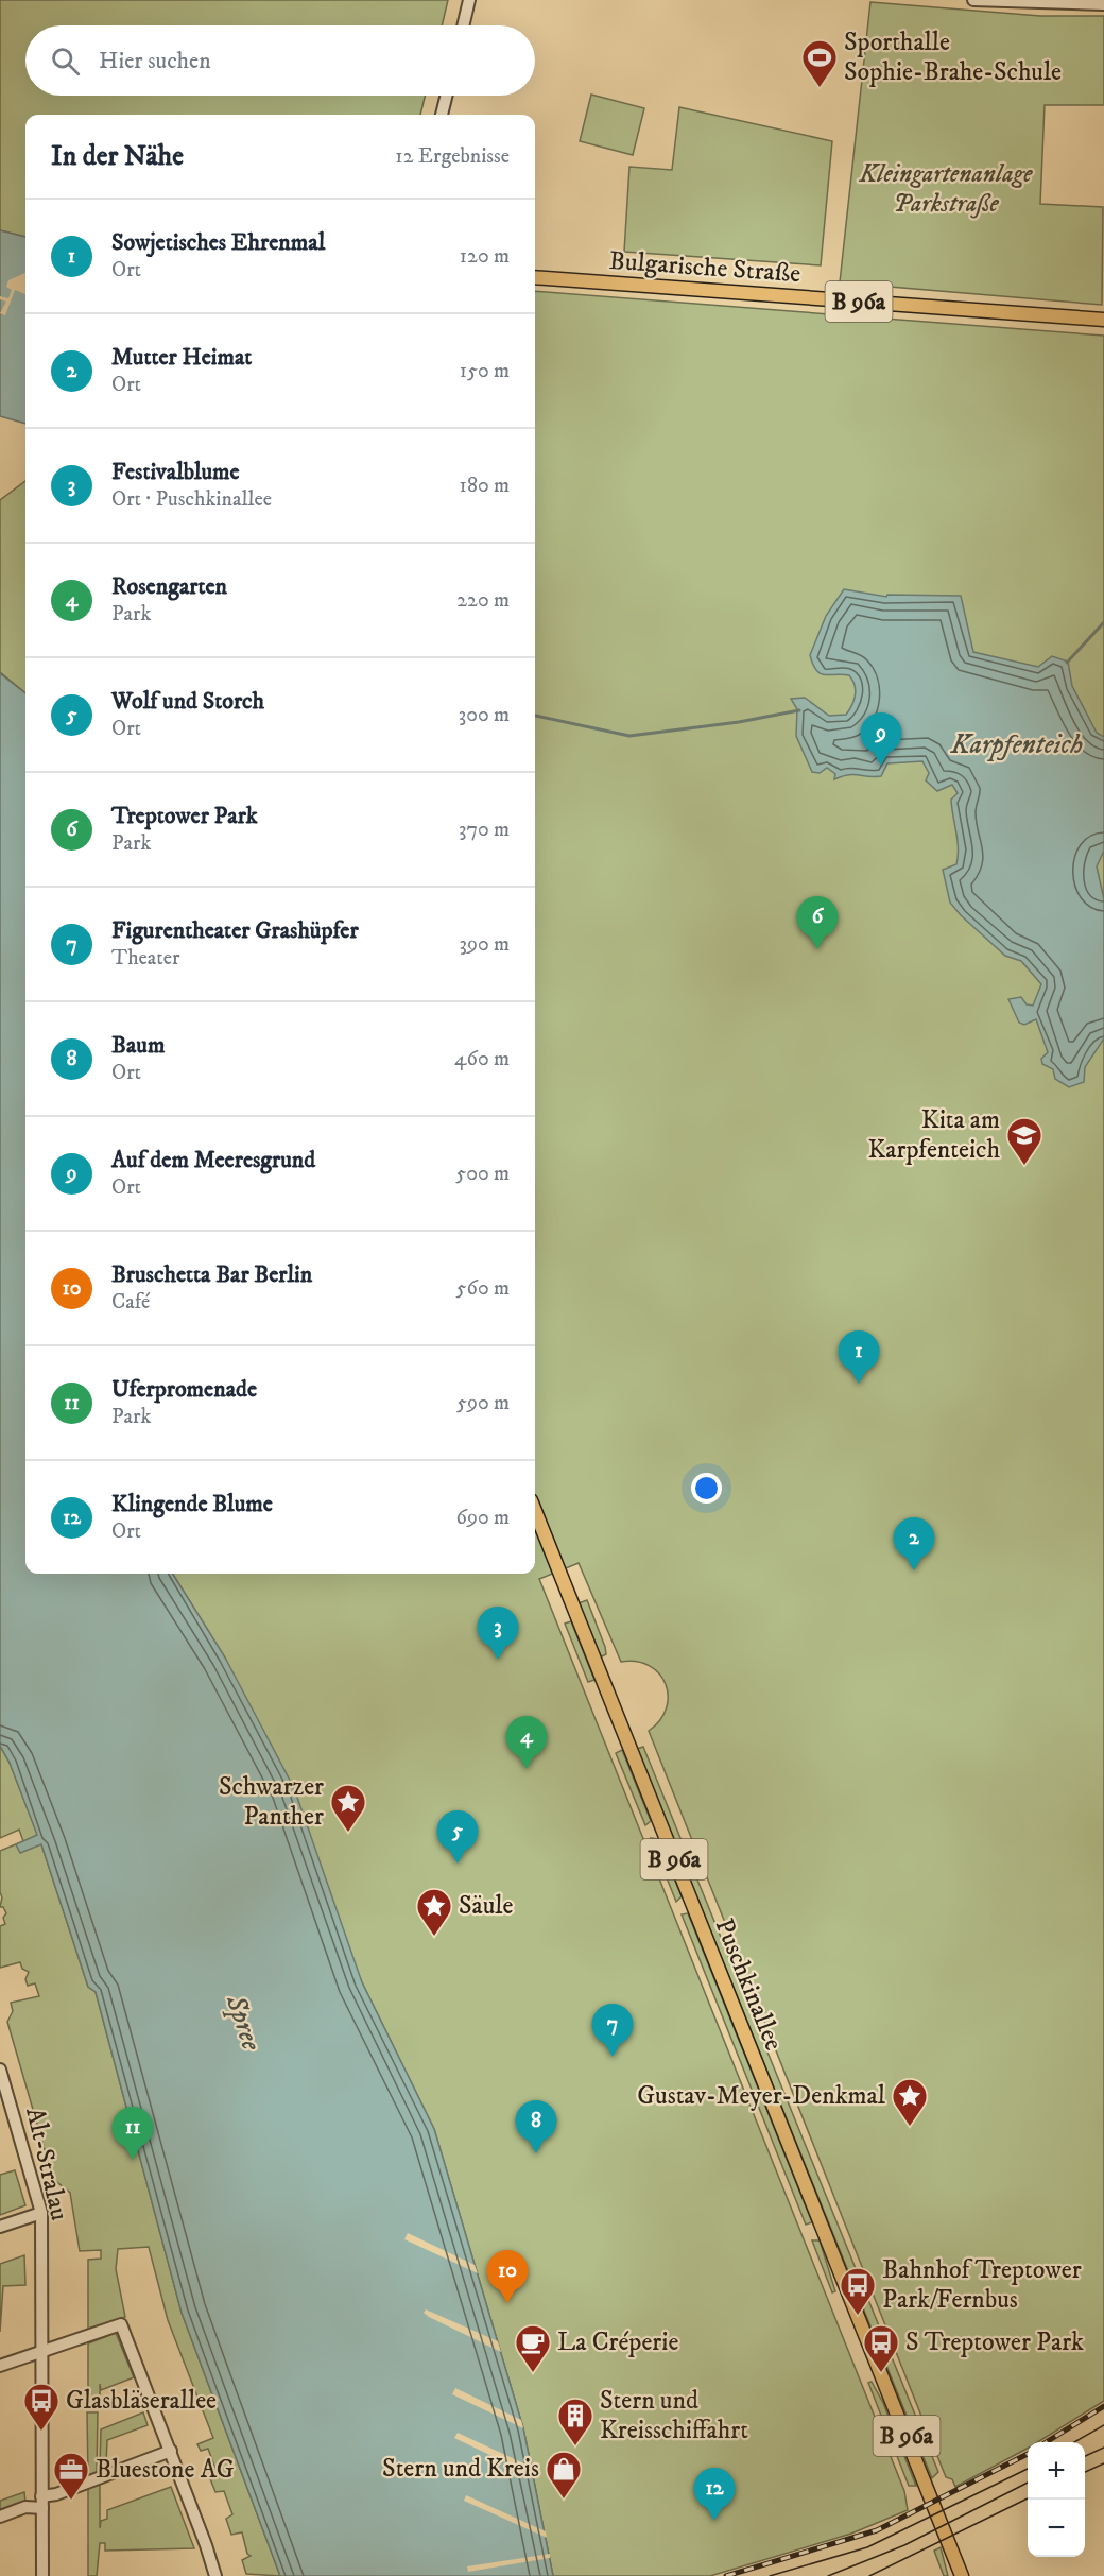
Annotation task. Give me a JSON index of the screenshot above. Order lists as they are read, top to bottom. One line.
{"streets":{"main road":["Bulgarische Straße","B 96a","Puschkinallee"],"street":["Alt-Stralau"]},"water":["Karpfenteich","Spree"],"parks":["Kleingartenanlage Parkstraße"],"places":{"sports":["Sporthalle Sophie-Brahe-Schule"],"school or university":["Kita am Karpfenteich"],"place":["Schwarzer Panther","Säule","Gustav-Meyer-Denkmal"],"bus stop":["Bahnhof Treptower Park/Fernbus","S Treptower Park","Glasbläserallee"],"cafe":["La Créperie"],"building":["Stern und Kreisschiffahrt"],"shop":["Stern und Kreis"],"office":["Bluestone AG"]},"page":{"search":"Hier suchen","heading":["In der Nähe","12 Ergebnisse"],"list":[{"mark":"1","name":"Sowjetisches Ehrenmal","note":"Ort","value":"120 m"},{"mark":"2","name":"Mutter Heimat","note":"Ort","value":"150 m"},{"mark":"3","name":"Festivalblume","note":"Ort · Puschkinallee","value":"180 m"},{"mark":"4","name":"Rosengarten","note":"Park","value":"220 m"},{"mark":"5","name":"Wolf und Storch","note":"Ort","value":"300 m"},{"mark":"6","name":"Treptower Park","note":"Park","value":"370 m"},{"mark":"7","name":"Figurentheater Grashüpfer","note":"Theater","value":"390 m"},{"mark":"8","name":"Baum","note":"Ort","value":"460 m"},{"mark":"9","name":"Auf dem Meeresgrund","note":"Ort","value":"500 m"},{"mark":"10","name":"Bruschetta Bar Berlin","note":"Café","value":"560 m"},{"mark":"11","name":"Uferpromenade","note":"Park","value":"590 m"},{"mark":"12","name":"Klingende Blume","note":"Ort","value":"690 m"}],"pins":["9","6","1","2","3","4","5","7","8","11","10","12"],"map_buttons":["+","−"]}}
